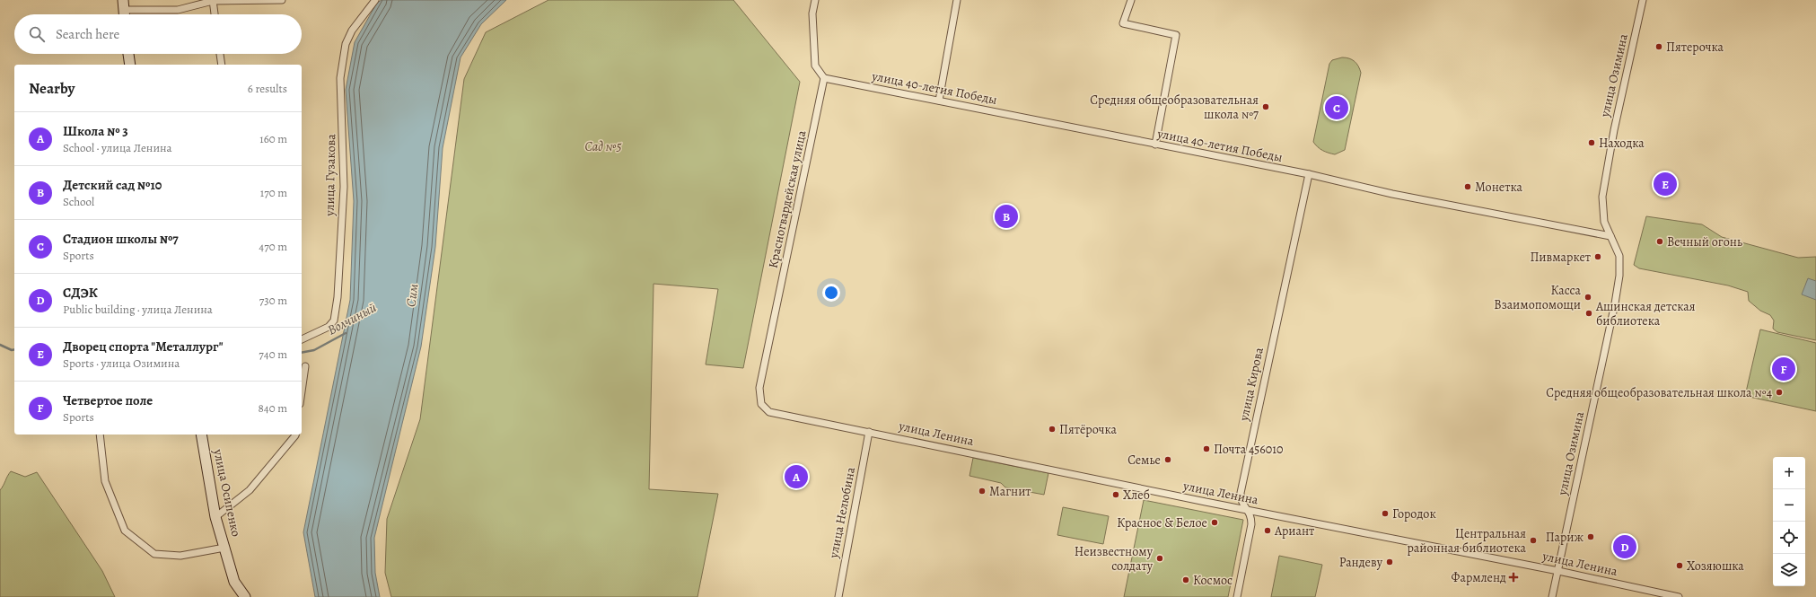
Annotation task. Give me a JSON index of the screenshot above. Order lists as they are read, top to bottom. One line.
{"streets":{"main road":["улица Осипенко"],"street":["улица Озимина","улица 40-летия Победы","улица Гузакова","Красногвардейская улица","улица Кирова","улица Ленина","улица Нелюбина"]},"crossings":[["улица Озимина","улица 40-летия Победы"],["улица Озимина","улица Ленина"],["улица 40-летия Победы","Красногвардейская улица"],["улица 40-летия Победы","улица Кирова"],["Красногвардейская улица","улица Ленина"],["улица Кирова","улица Ленина"],["улица Ленина","улица Нелюбина"]],"water":["Сим","Волчиный"],"parks":["Сад №5"],"places":{"other":["Пятерочка","Средняя общеобразовательная школа №7","Находка","Монетка","Вечный огонь","Пивмаркет","Касса Взаимопомощи","Ашинская детская библиотека","Средняя общеобразовательная школа №4","Пятёрочка","Почта 456010","Семье","Магнит","Хлеб","Городок","Красное & Белое","Ариант","Париж","Центральная районная библиотека","Неизвестному солдату","Рандеву","Хозяюшка","Космос"],"health":["Фармленд"]},"page":{"search":"Search here","heading":["Nearby","6 results"],"pins":["C","E","B","F","A","D"],"list":[{"mark":"A","name":"Школа № 3","note":"School · улица Ленина","value":"160 m"},{"mark":"B","name":"Детский сад №10","note":"School","value":"170 m"},{"mark":"C","name":"Стадион школы №7","note":"Sports","value":"470 m"},{"mark":"D","name":"СДЭК","note":"Public building · улица Ленина","value":"730 m"},{"mark":"E","name":"Дворец спорта \"Металлург\"","note":"Sports · улица Озимина","value":"740 m"},{"mark":"F","name":"Четвертое поле","note":"Sports","value":"840 m"}],"map_buttons":["+","−"]}}
